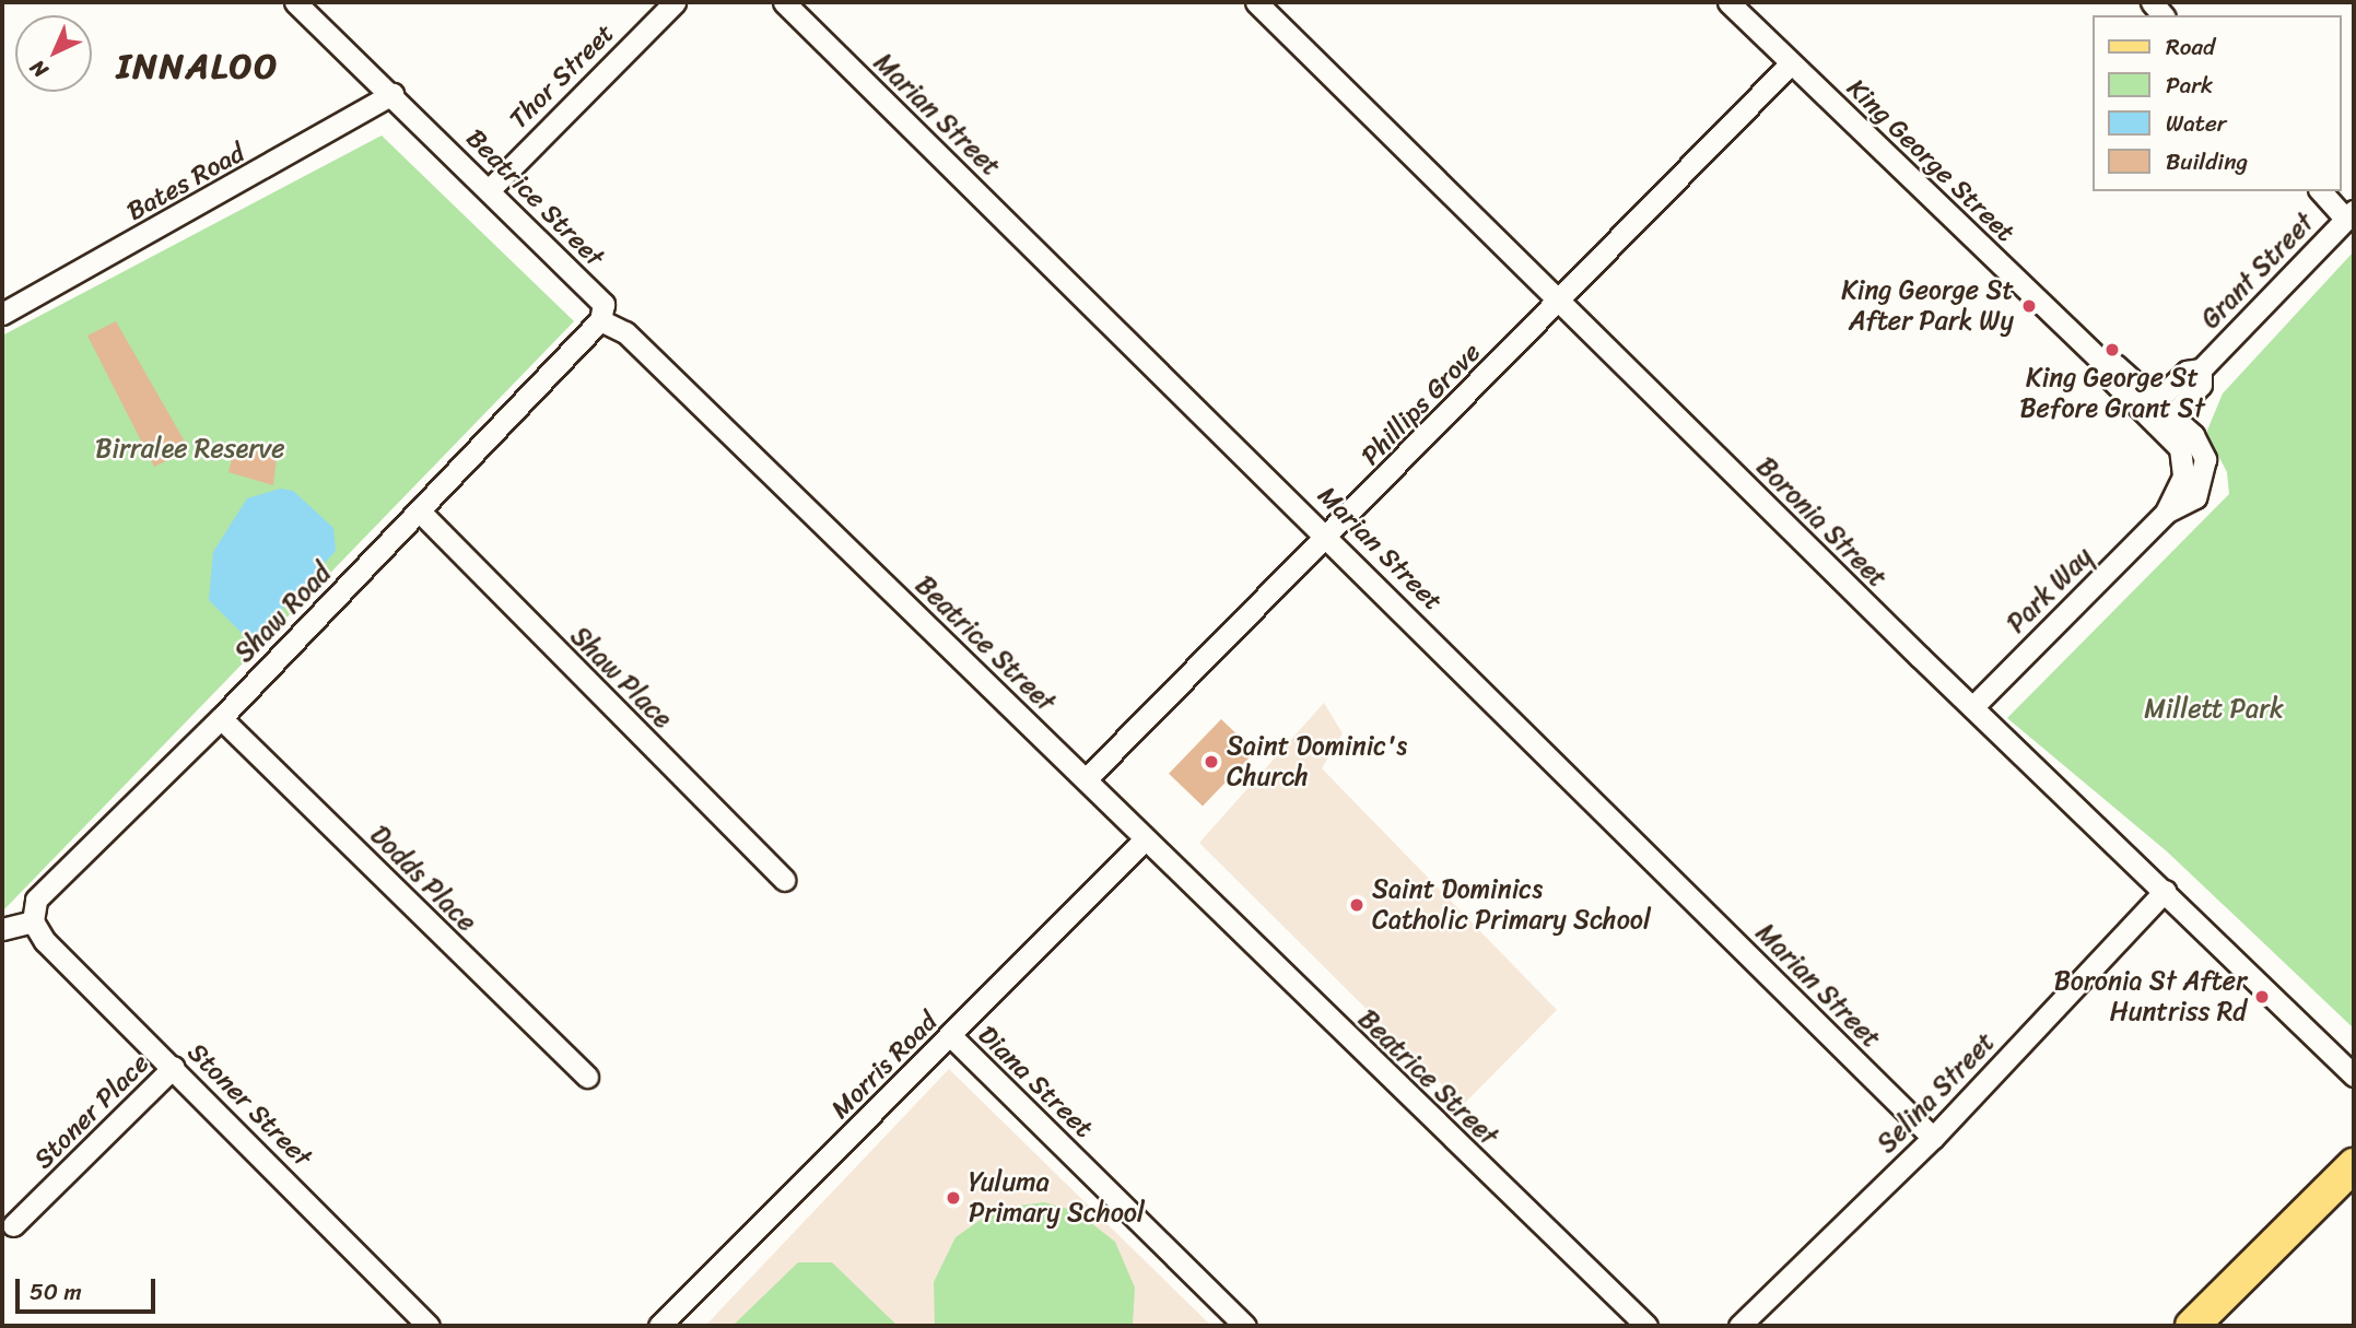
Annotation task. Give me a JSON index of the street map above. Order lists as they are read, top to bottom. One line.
{"streets":{"street":["Thor Street","Marian Street","King George Street","Bates Road","Beatrice Street","Grant Street","Phillips Grove","Boronia Street","Park Way","Shaw Road","Shaw Place","Dodds Place","Morris Road","Diana Street","Selina Street","Stoner Street","Stoner Place"]},"crossings":[["Thor Street","Beatrice Street"],["Marian Street","Phillips Grove"],["Marian Street","Selina Street"],["King George Street","Grant Street"],["King George Street","Phillips Grove"],["King George Street","Park Way"],["Bates Road","Beatrice Street"],["Beatrice Street","Phillips Grove"],["Beatrice Street","Shaw Road"],["Beatrice Street","Morris Road"],["Phillips Grove","Boronia Street"],["Boronia Street","Park Way"],["Boronia Street","Selina Street"],["Shaw Road","Shaw Place"],["Shaw Road","Dodds Place"],["Shaw Road","Stoner Street"],["Morris Road","Diana Street"],["Stoner Street","Stoner Place"]],"districts":["INNALOO"],"parks":["Birralee Reserve","Millett Park"],"places":["King George St After Park Wy","King George St Before Grant St","Saint Dominic's Church","Saint Dominics Catholic Primary School","Boronia St After Huntriss Rd","Yuluma Primary School"],"legend":["Road","Park","Water","Building"],"scale_bar":"50 m","north":"bottom left"}
